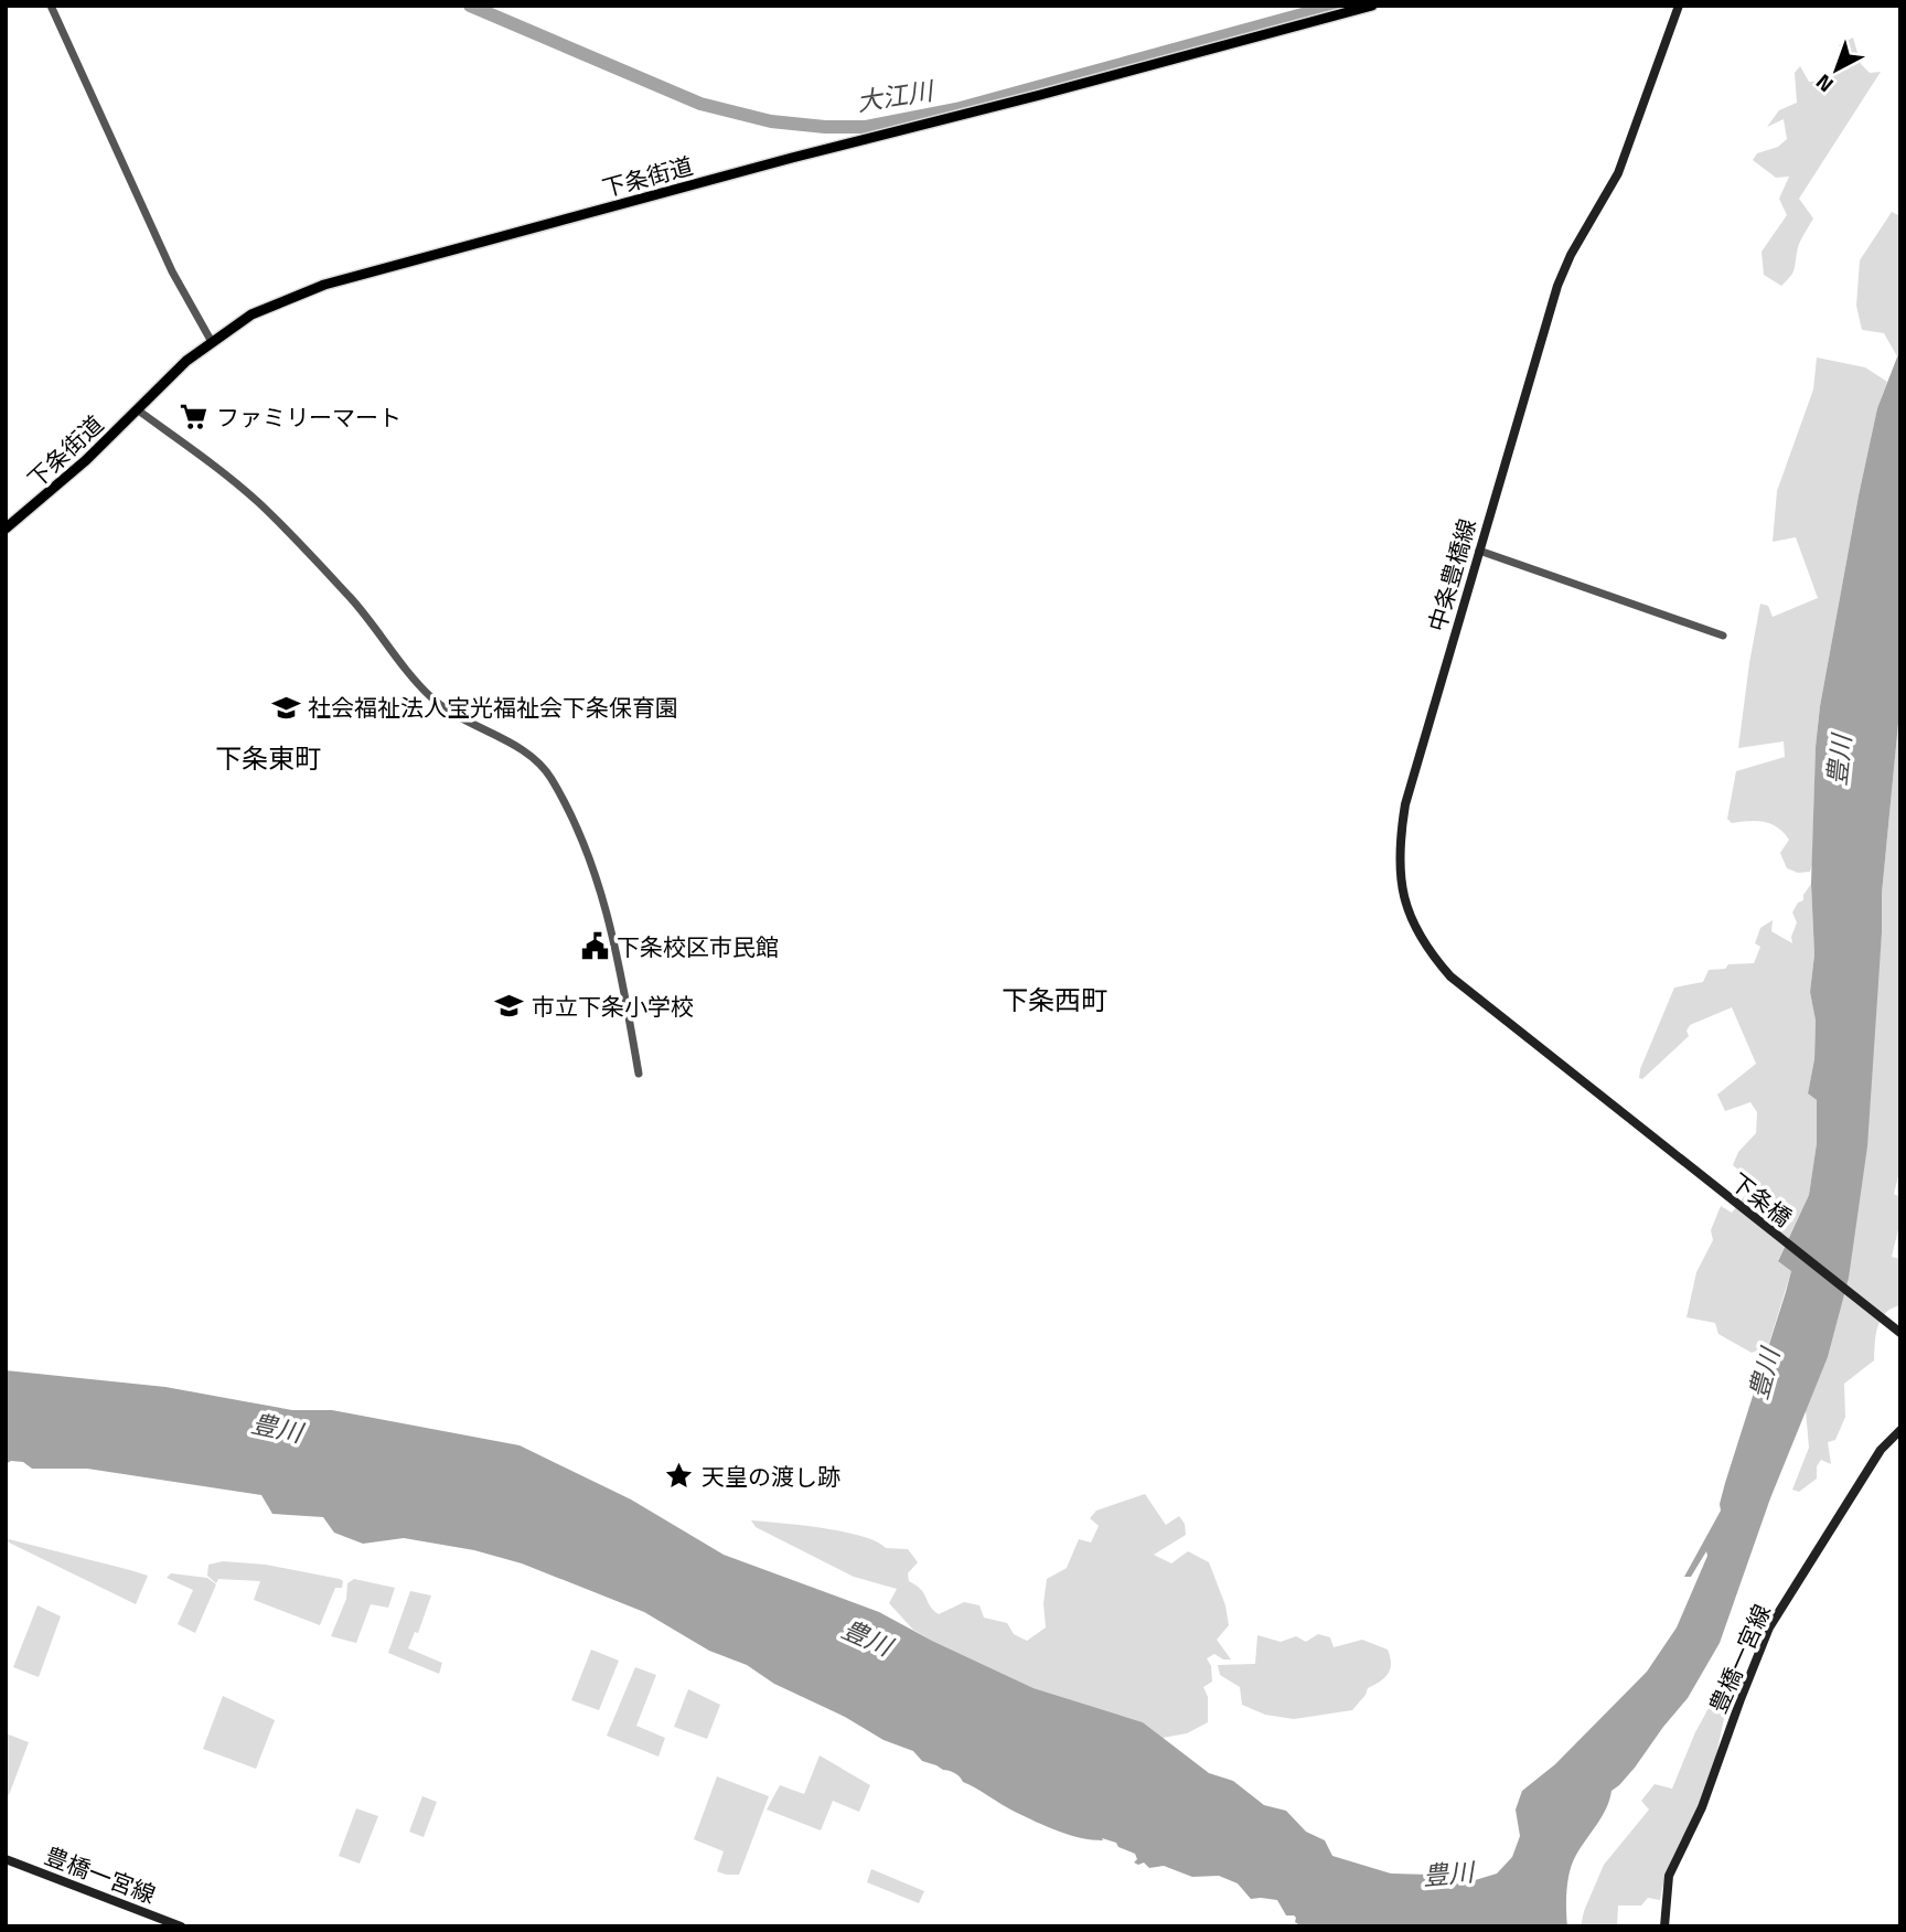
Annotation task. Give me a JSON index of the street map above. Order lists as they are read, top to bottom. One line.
{"streets":{"main road":["下条街道","中条豊橋線","下条橋","豊橋一宮線"]},"crossings":[["中条豊橋線","下条橋"]],"districts":["下条東町","下条西町"],"water":["大江川","豊川"],"places":{"supermarket":["ファミリーマート"],"school or university":["社会福祉法人宝光福祉会下条保育園","市立下条小学校"],"public building":["下条校区市民館"],"place":["天皇の渡し跡"]},"north":"bottom left"}
